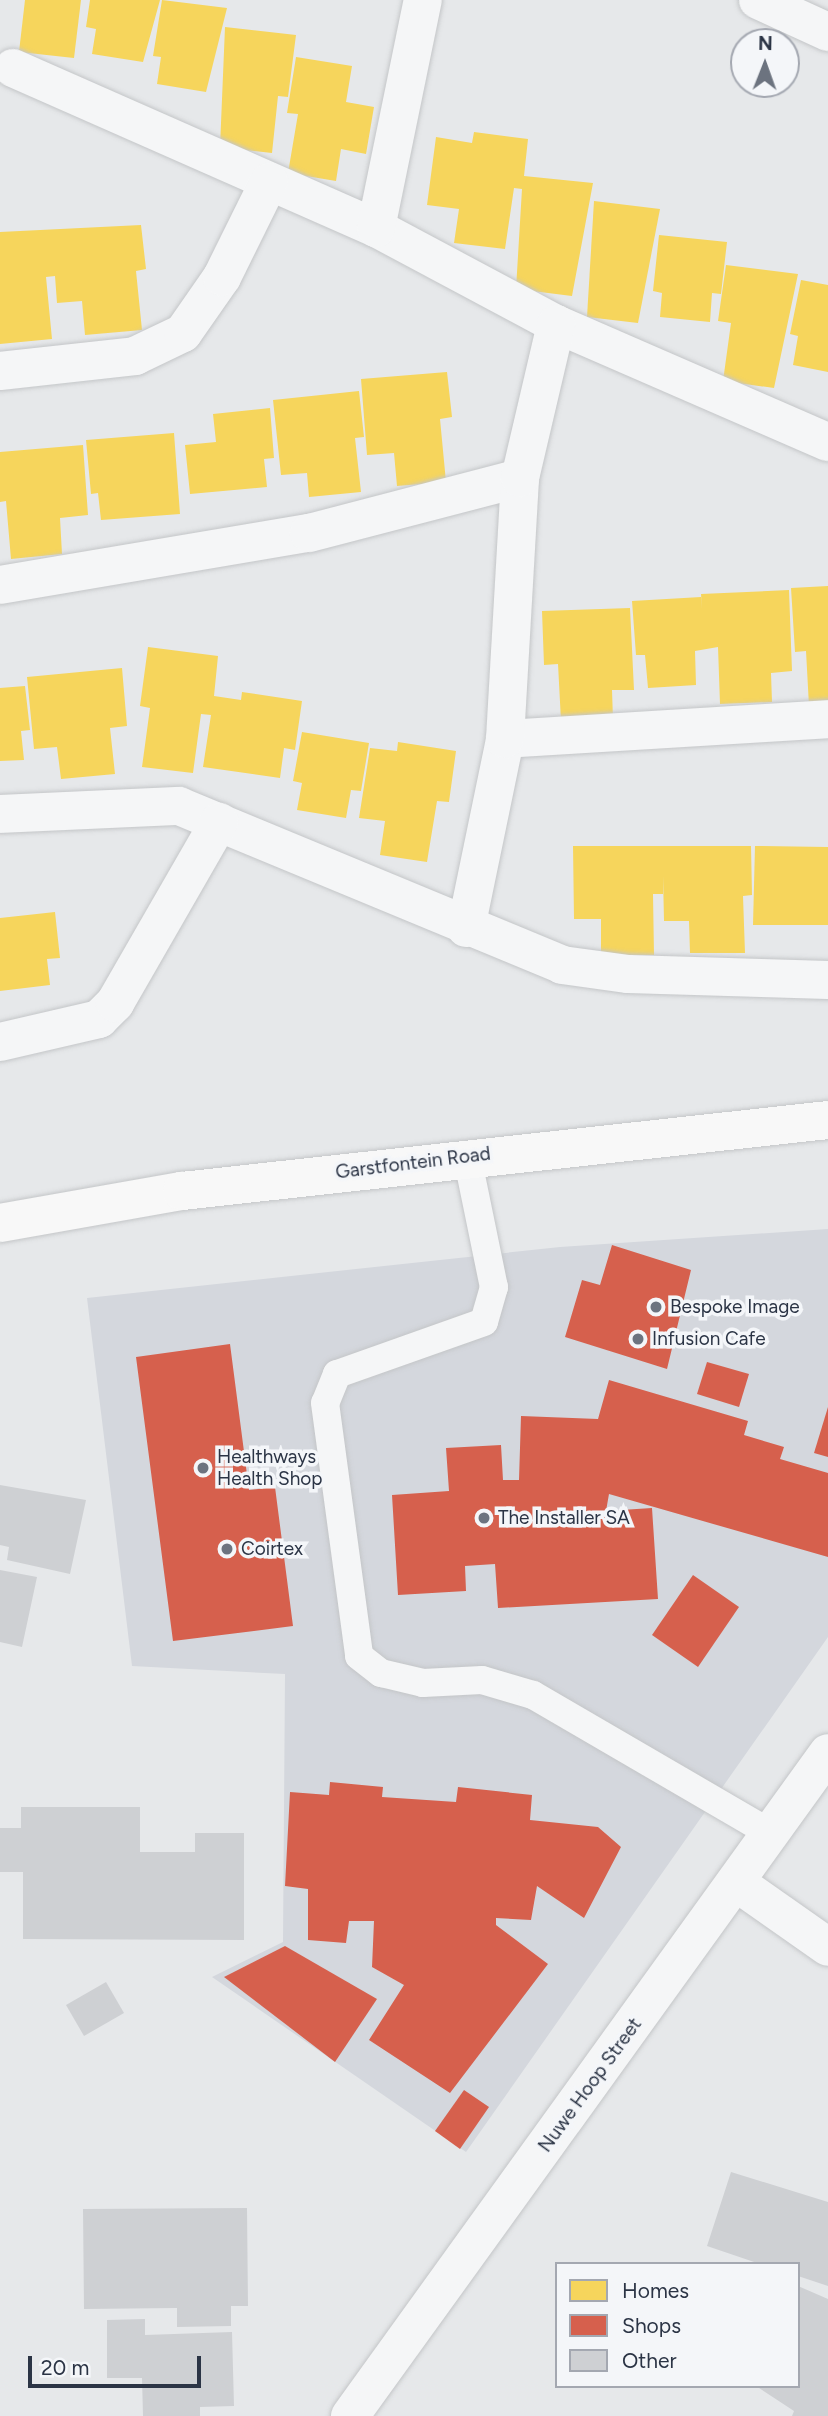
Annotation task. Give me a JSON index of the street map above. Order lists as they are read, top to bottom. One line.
{"streets":{"main road":["Garstfontein Road"],"street":["Nuwe Hoop Street"]},"places":["Bespoke Image","Infusion Cafe","Healthways Health Shop","The Installer SA","Coirtex"],"legend":["Homes","Shops","Other"],"scale_bar":"20 m","north":"top"}
